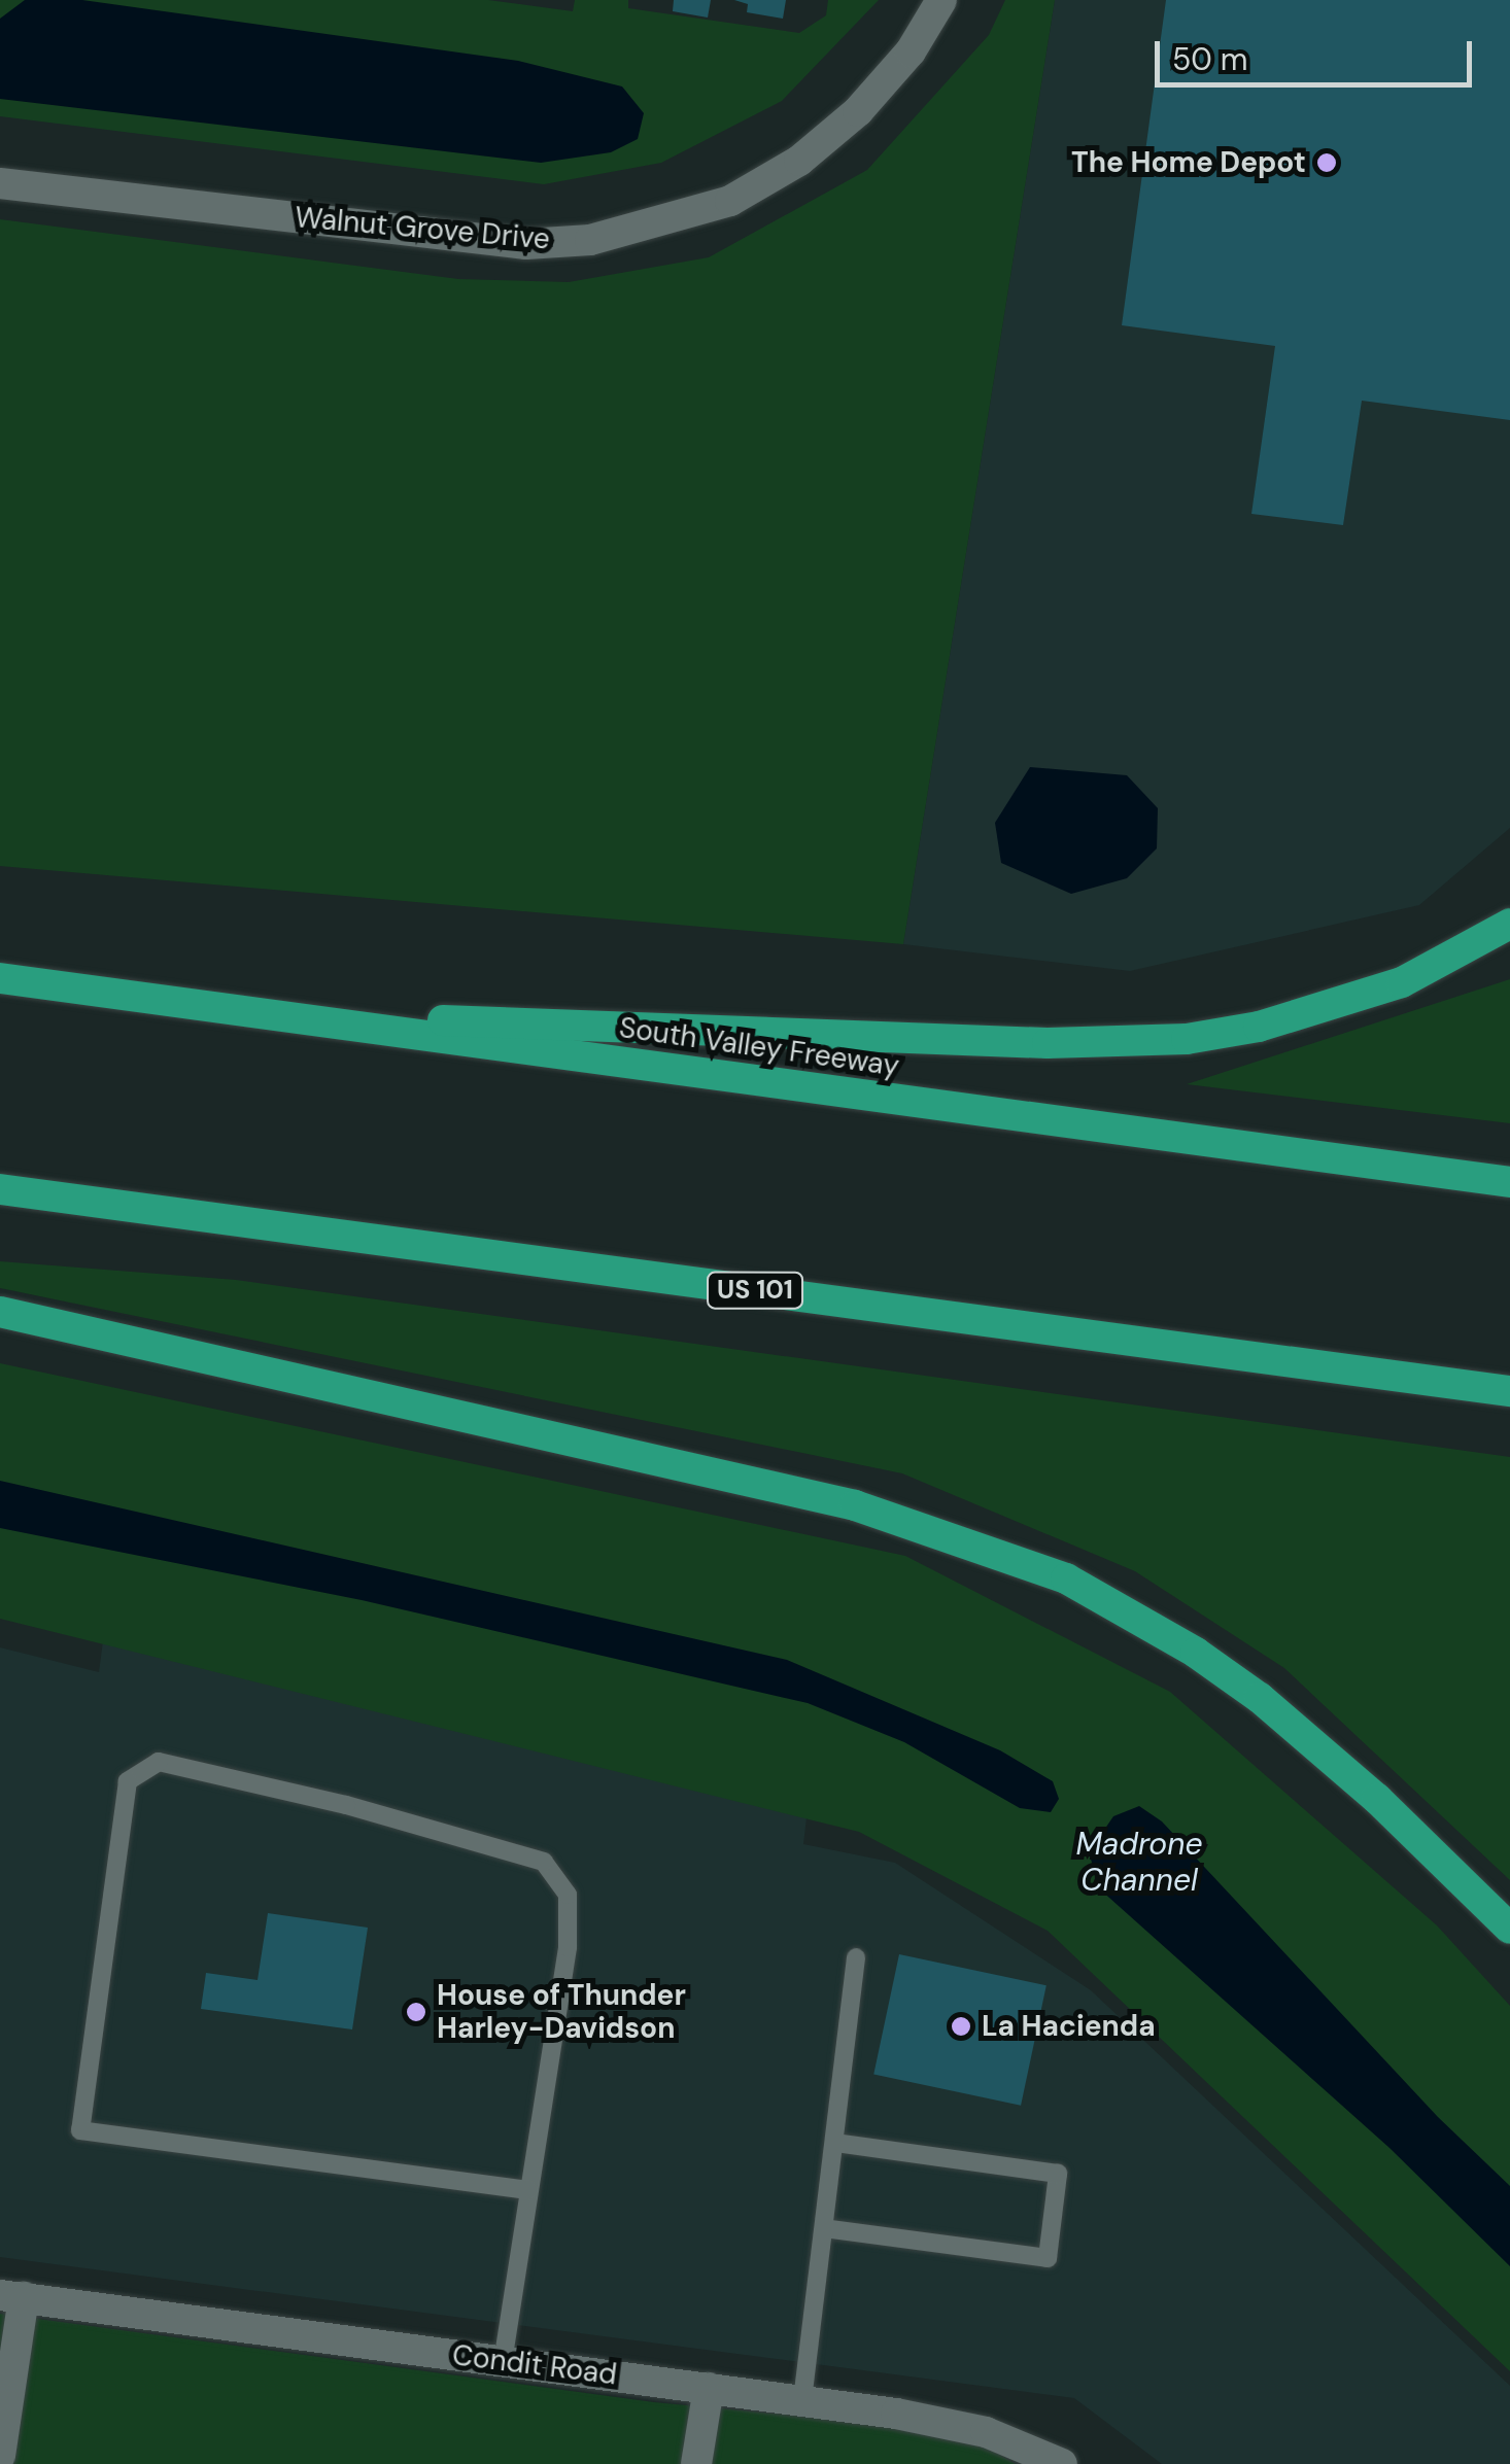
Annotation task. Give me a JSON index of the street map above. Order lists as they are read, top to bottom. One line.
{"streets":{"highway":["South Valley Freeway","US 101"],"street":["Walnut Grove Drive","Condit Road"]},"water":["Madrone Channel"],"places":["The Home Depot","House of Thunder Harley-Davidson","La Hacienda"],"scale_bar":"50 m"}
